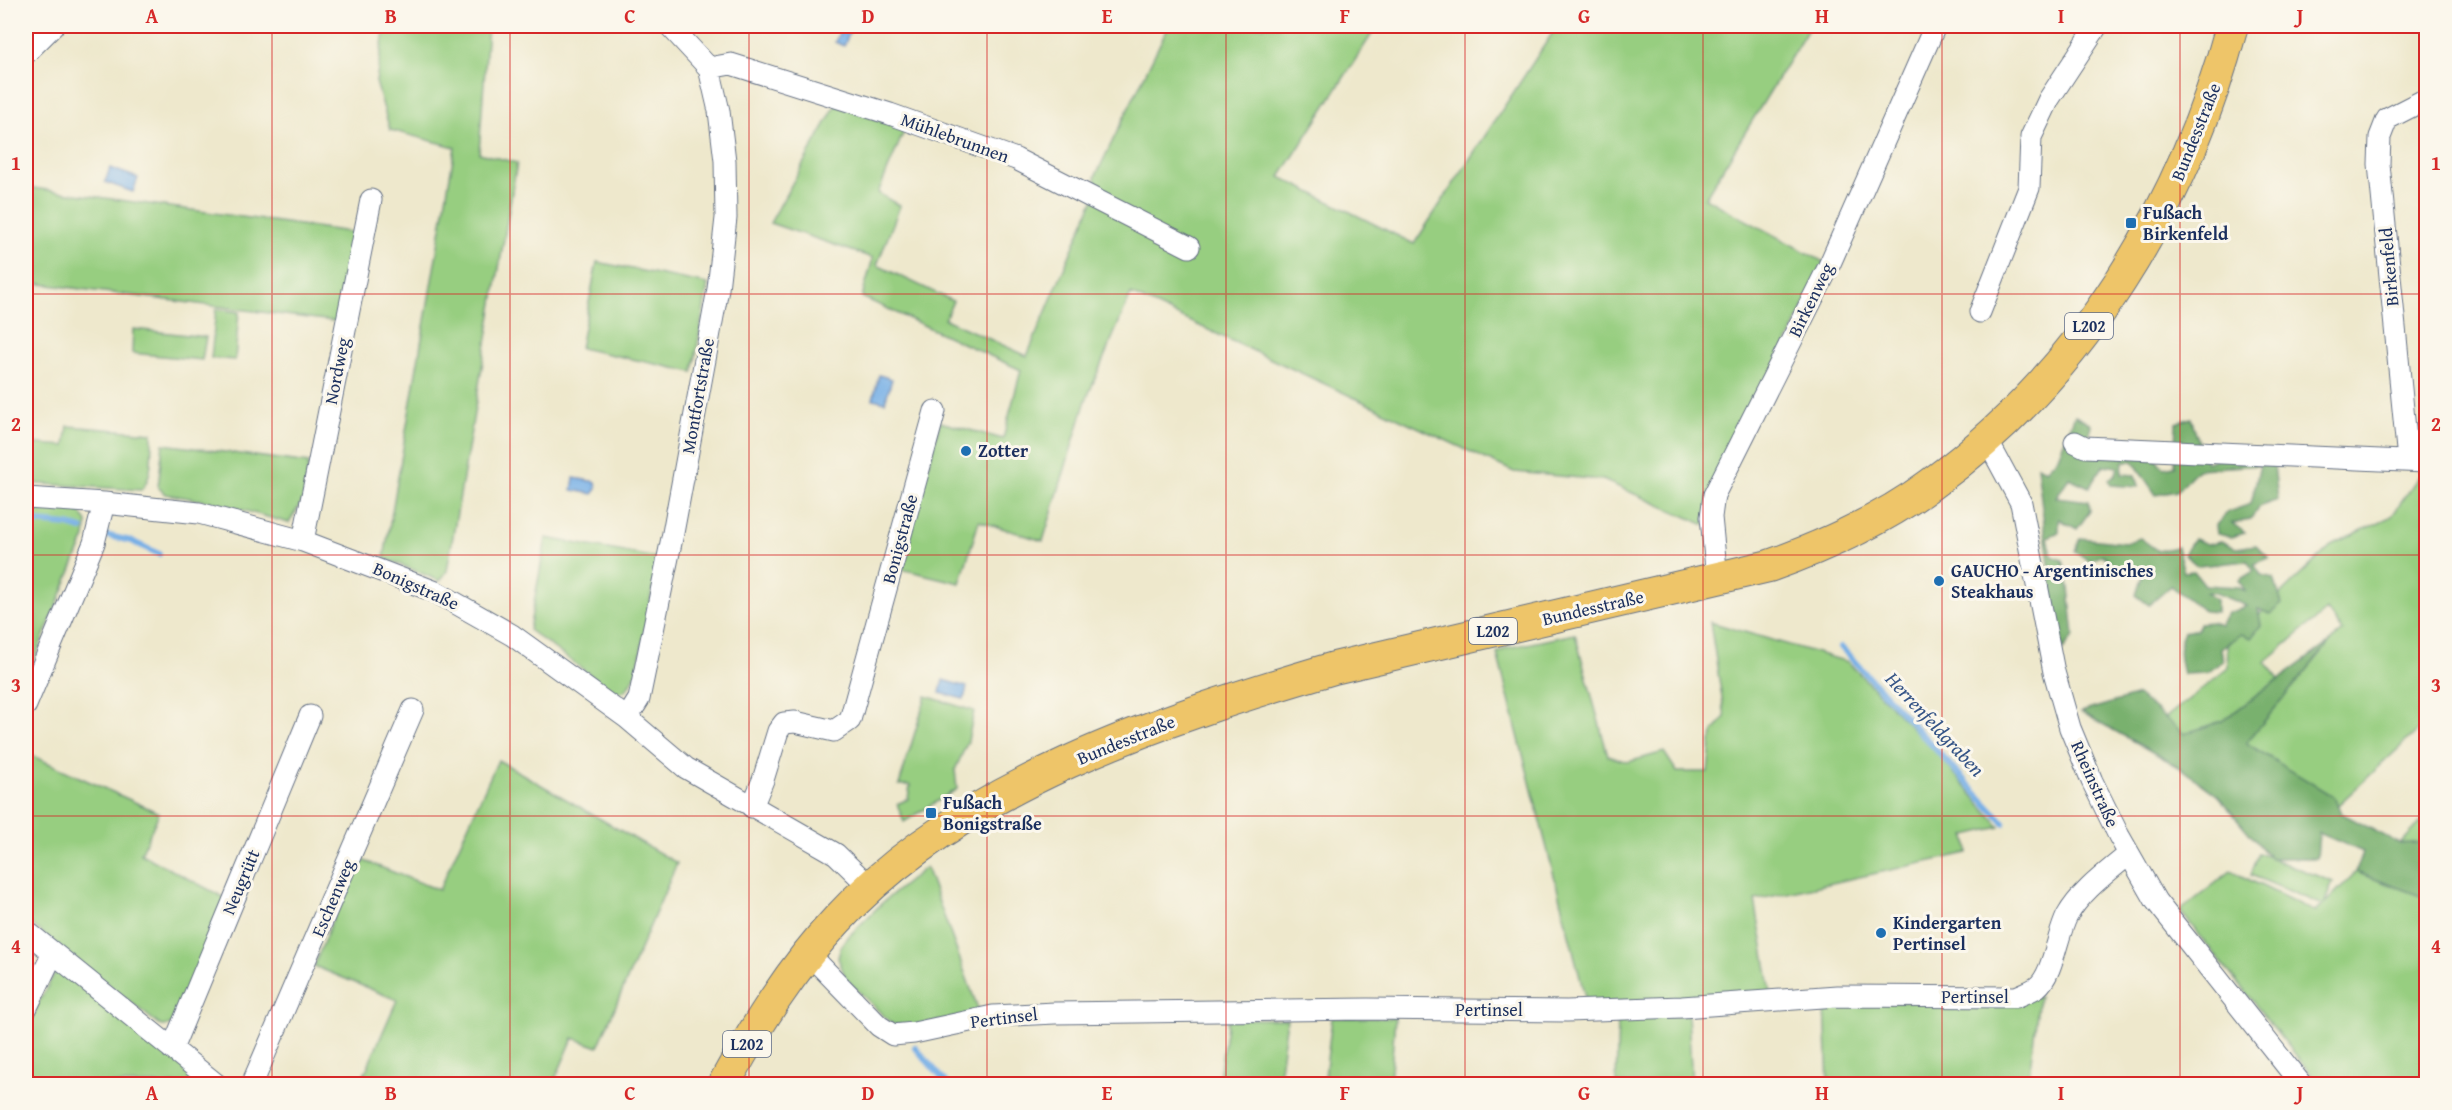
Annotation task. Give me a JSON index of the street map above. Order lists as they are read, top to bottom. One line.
{"streets":{"main road":["Bundesstraße","L202"],"street":["Mühlebrunnen","Birkenfeld","Birkenweg","Nordweg","Montfortstraße","Bonigstraße","Rheinstraße","Neugrütt","Eschenweg","Pertinsel"]},"crossings":[["Bundesstraße","Birkenweg"],["Bundesstraße","Bonigstraße"],["Bundesstraße","Rheinstraße"],["Bundesstraße","Pertinsel"],["Mühlebrunnen","Montfortstraße"],["Nordweg","Bonigstraße"],["Montfortstraße","Bonigstraße"],["Rheinstraße","Pertinsel"]],"water":["Herrenfeldgraben"],"places":{"transit":["Fußach Birkenfeld","Fußach Bonigstraße"],"other":["Zotter","GAUCHO - Argentinisches Steakhaus","Kindergarten Pertinsel"]},"grid":{"columns":["A","B","C","D","E","F","G","H","I","J"],"rows":["1","2","3","4"]}}
